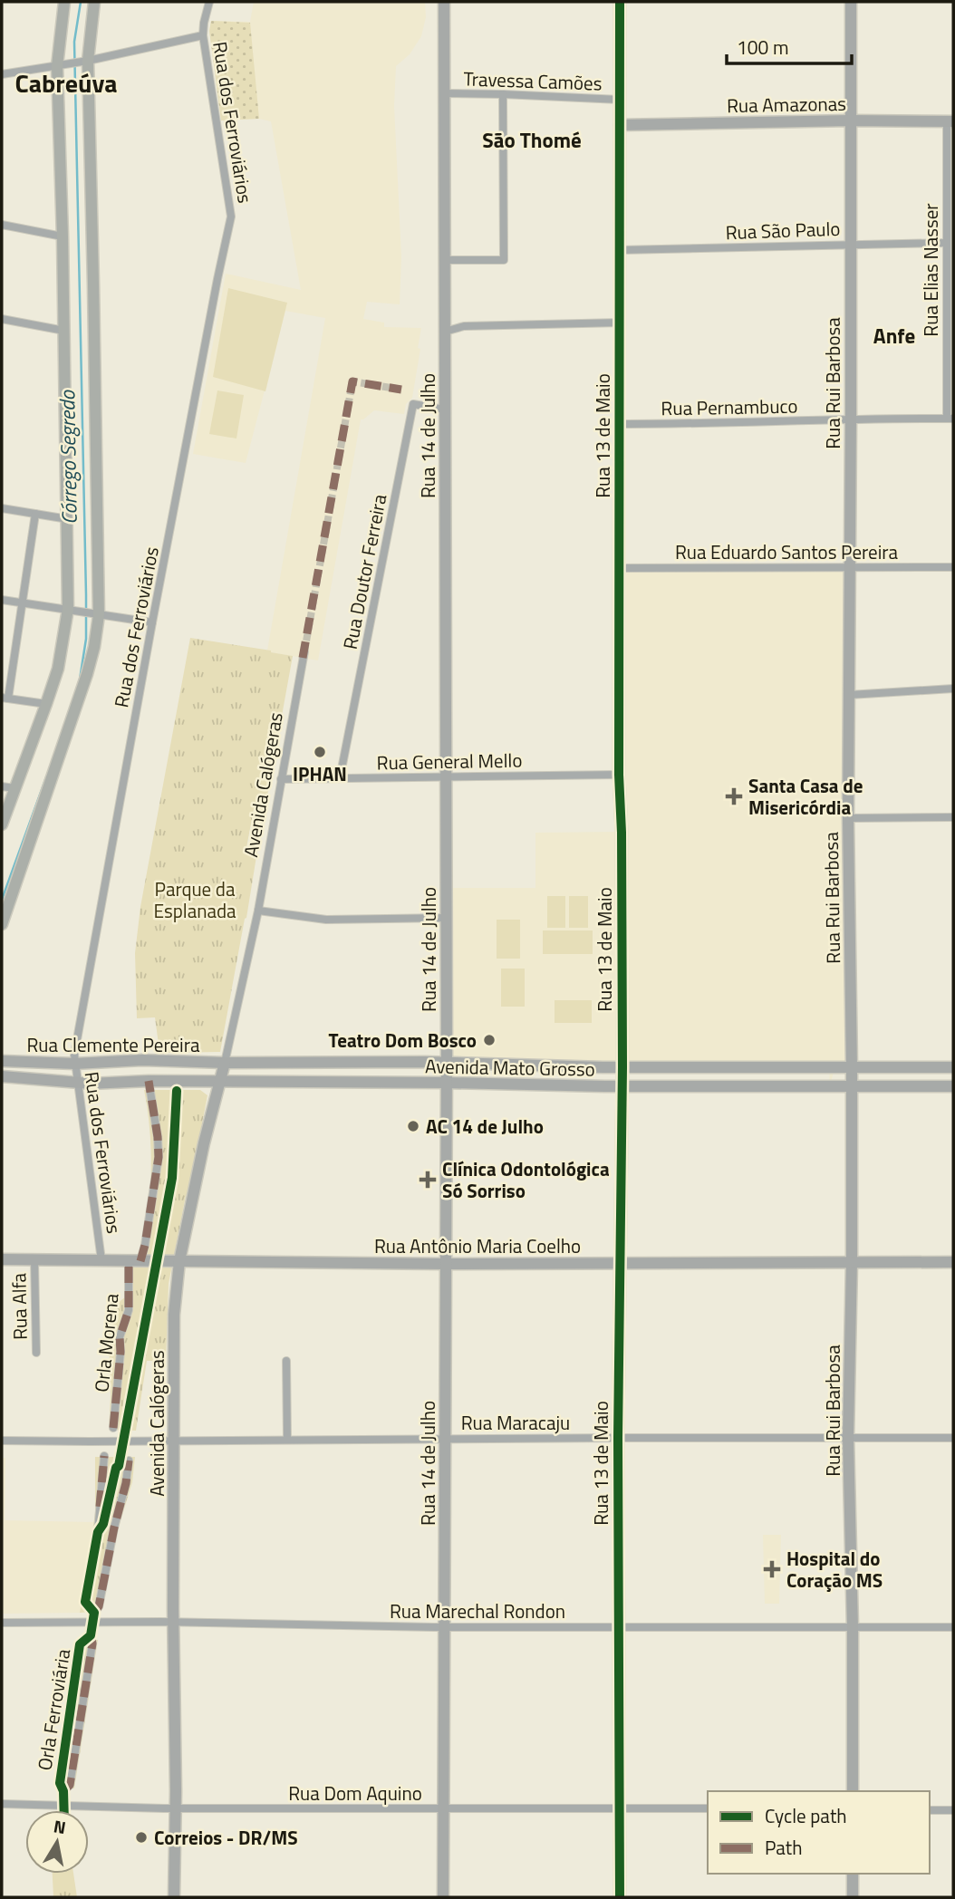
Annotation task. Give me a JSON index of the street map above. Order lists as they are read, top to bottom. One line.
{"streets":{"street":["Travessa Camões","Rua Amazonas","Rua dos Ferroviários","Rua São Paulo","Rua Elias Nasser","Rua Rui Barbosa","Rua Pernambuco","Rua 14 de Julho","Rua 13 de Maio","Rua Eduardo Santos Pereira","Rua Doutor Ferreira","Rua General Mello","Avenida Calógeras","Rua Clemente Pereira","Avenida Mato Grosso","Rua Antônio Maria Coelho","Rua Alfa","Orla Morena","Rua Maracaju","Rua Marechal Rondon","Orla Ferroviária","Rua Dom Aquino"]},"crossings":[["Travessa Camões","Rua 14 de Julho"],["Travessa Camões","Rua 13 de Maio"],["Rua Amazonas","Rua Elias Nasser"],["Rua Amazonas","Rua Rui Barbosa"],["Rua Amazonas","Rua 13 de Maio"],["Rua dos Ferroviários","Rua Clemente Pereira"],["Rua dos Ferroviários","Rua Antônio Maria Coelho"],["Rua São Paulo","Rua Elias Nasser"],["Rua São Paulo","Rua Rui Barbosa"],["Rua São Paulo","Rua 13 de Maio"],["Rua Elias Nasser","Rua Pernambuco"],["Rua Rui Barbosa","Rua Pernambuco"],["Rua Rui Barbosa","Rua Eduardo Santos Pereira"],["Rua Rui Barbosa","Avenida Mato Grosso"],["Rua Rui Barbosa","Rua Antônio Maria Coelho"],["Rua Rui Barbosa","Rua Maracaju"],["Rua Rui Barbosa","Rua Marechal Rondon"],["Rua Pernambuco","Rua 13 de Maio"],["Rua 14 de Julho","Rua Doutor Ferreira"],["Rua 14 de Julho","Rua General Mello"],["Rua 14 de Julho","Avenida Mato Grosso"],["Rua 14 de Julho","Rua Antônio Maria Coelho"],["Rua 14 de Julho","Rua Maracaju"],["Rua 14 de Julho","Rua Marechal Rondon"],["Rua 14 de Julho","Rua Dom Aquino"],["Rua 13 de Maio","Rua Eduardo Santos Pereira"],["Rua 13 de Maio","Rua General Mello"],["Rua 13 de Maio","Avenida Mato Grosso"],["Rua 13 de Maio","Rua Antônio Maria Coelho"],["Rua 13 de Maio","Rua Maracaju"],["Rua 13 de Maio","Rua Marechal Rondon"],["Rua 13 de Maio","Rua Dom Aquino"],["Rua Doutor Ferreira","Rua General Mello"],["Rua General Mello","Avenida Calógeras"],["Avenida Calógeras","Rua Clemente Pereira"],["Avenida Calógeras","Avenida Mato Grosso"],["Avenida Calógeras","Rua Antônio Maria Coelho"],["Avenida Calógeras","Rua Maracaju"],["Avenida Calógeras","Rua Marechal Rondon"],["Avenida Calógeras","Rua Dom Aquino"],["Rua Clemente Pereira","Avenida Mato Grosso"],["Rua Antônio Maria Coelho","Rua Alfa"],["Rua Antônio Maria Coelho","Orla Morena"]],"districts":["Cabreúva","São Thomé","Anfe"],"water":["Córrego Segredo"],"parks":["Parque da Esplanada"],"places":{"other":["IPHAN","Teatro Dom Bosco","AC 14 de Julho","Correios - DR/MS"],"health":["Santa Casa de Misericórdia","Clínica Odontológica Só Sorriso","Hospital do Coração MS"]},"legend":["Cycle path","Path"],"scale_bar":"100 m","north":"top"}
